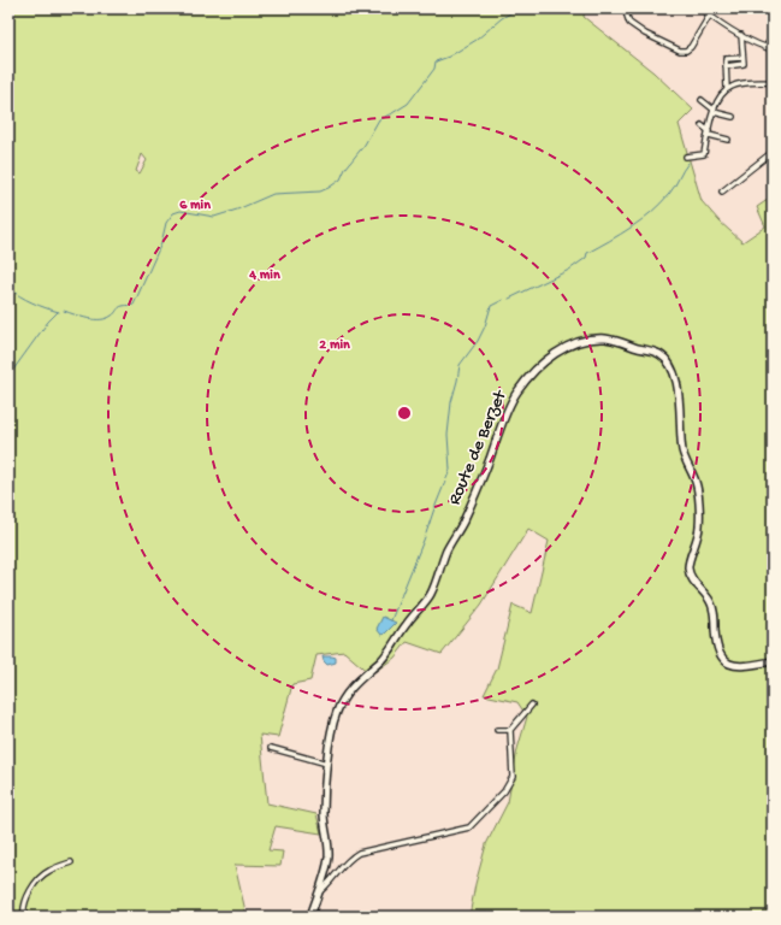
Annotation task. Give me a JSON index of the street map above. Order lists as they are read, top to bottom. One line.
{"streets":{"street":["Route de Berzet"]},"rings":["6 min","4 min","2 min"]}
